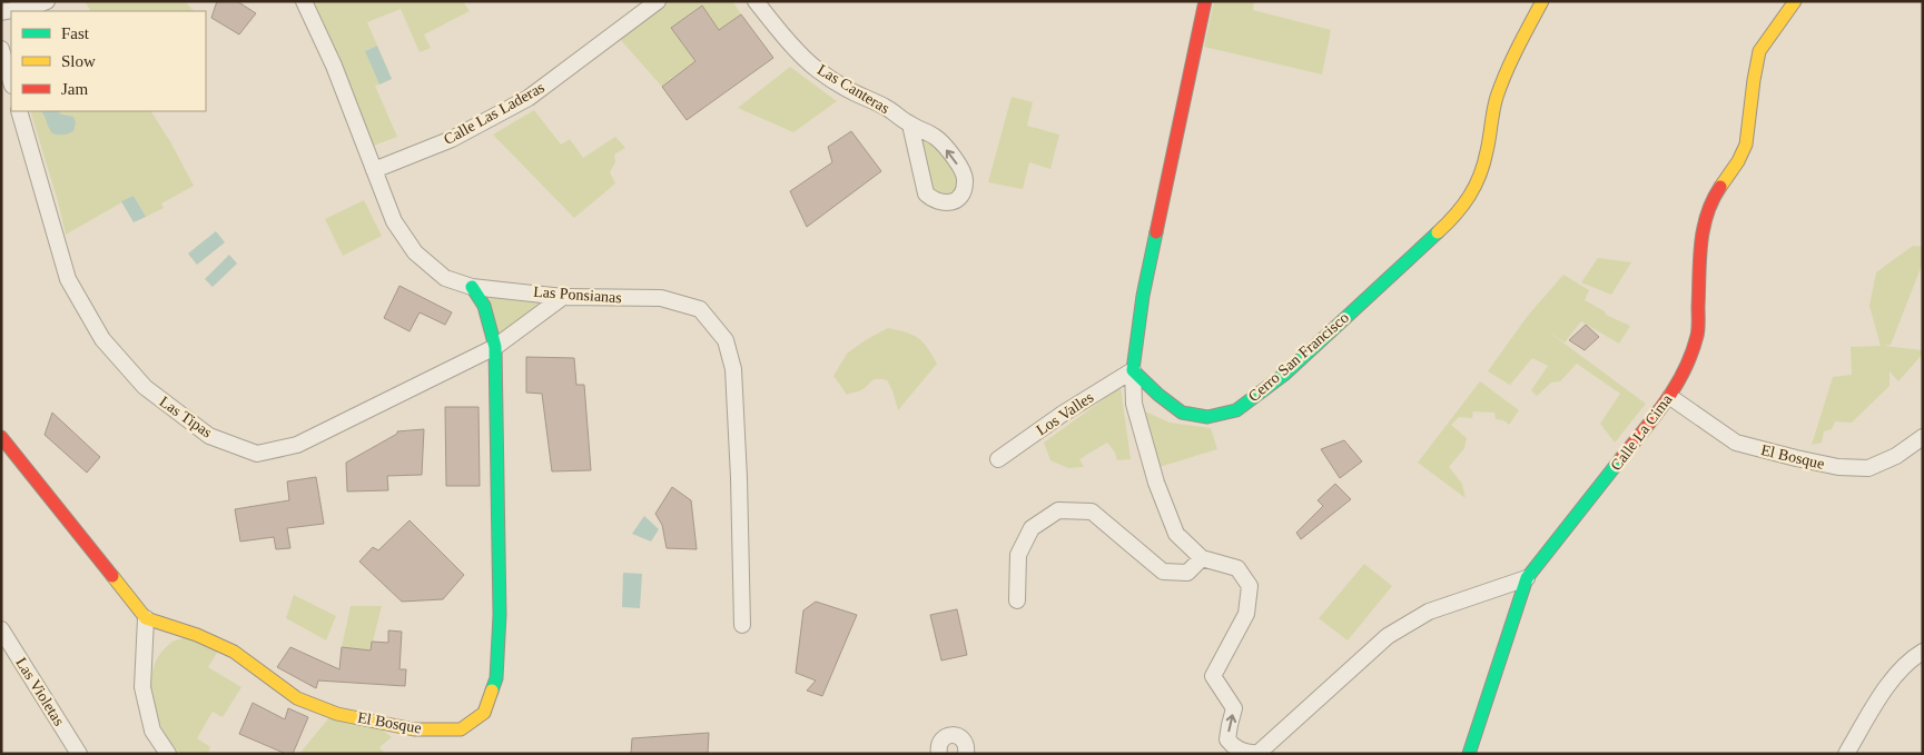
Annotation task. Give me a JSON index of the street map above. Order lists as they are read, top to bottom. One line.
{"streets":{"street":["Las Canteras","Calle Las Laderas","Las Ponsianas","Cerro San Francisco","Los Valles","Las Tipas","Calle La Cima","El Bosque","Las Violetas"]},"crossings":[["Calle Las Laderas","Las Ponsianas"],["Las Ponsianas","Las Tipas"],["Las Ponsianas","El Bosque"],["Cerro San Francisco","Los Valles"],["Las Tipas","El Bosque"],["Calle La Cima","El Bosque"]],"legend":["Fast","Slow","Jam"]}
